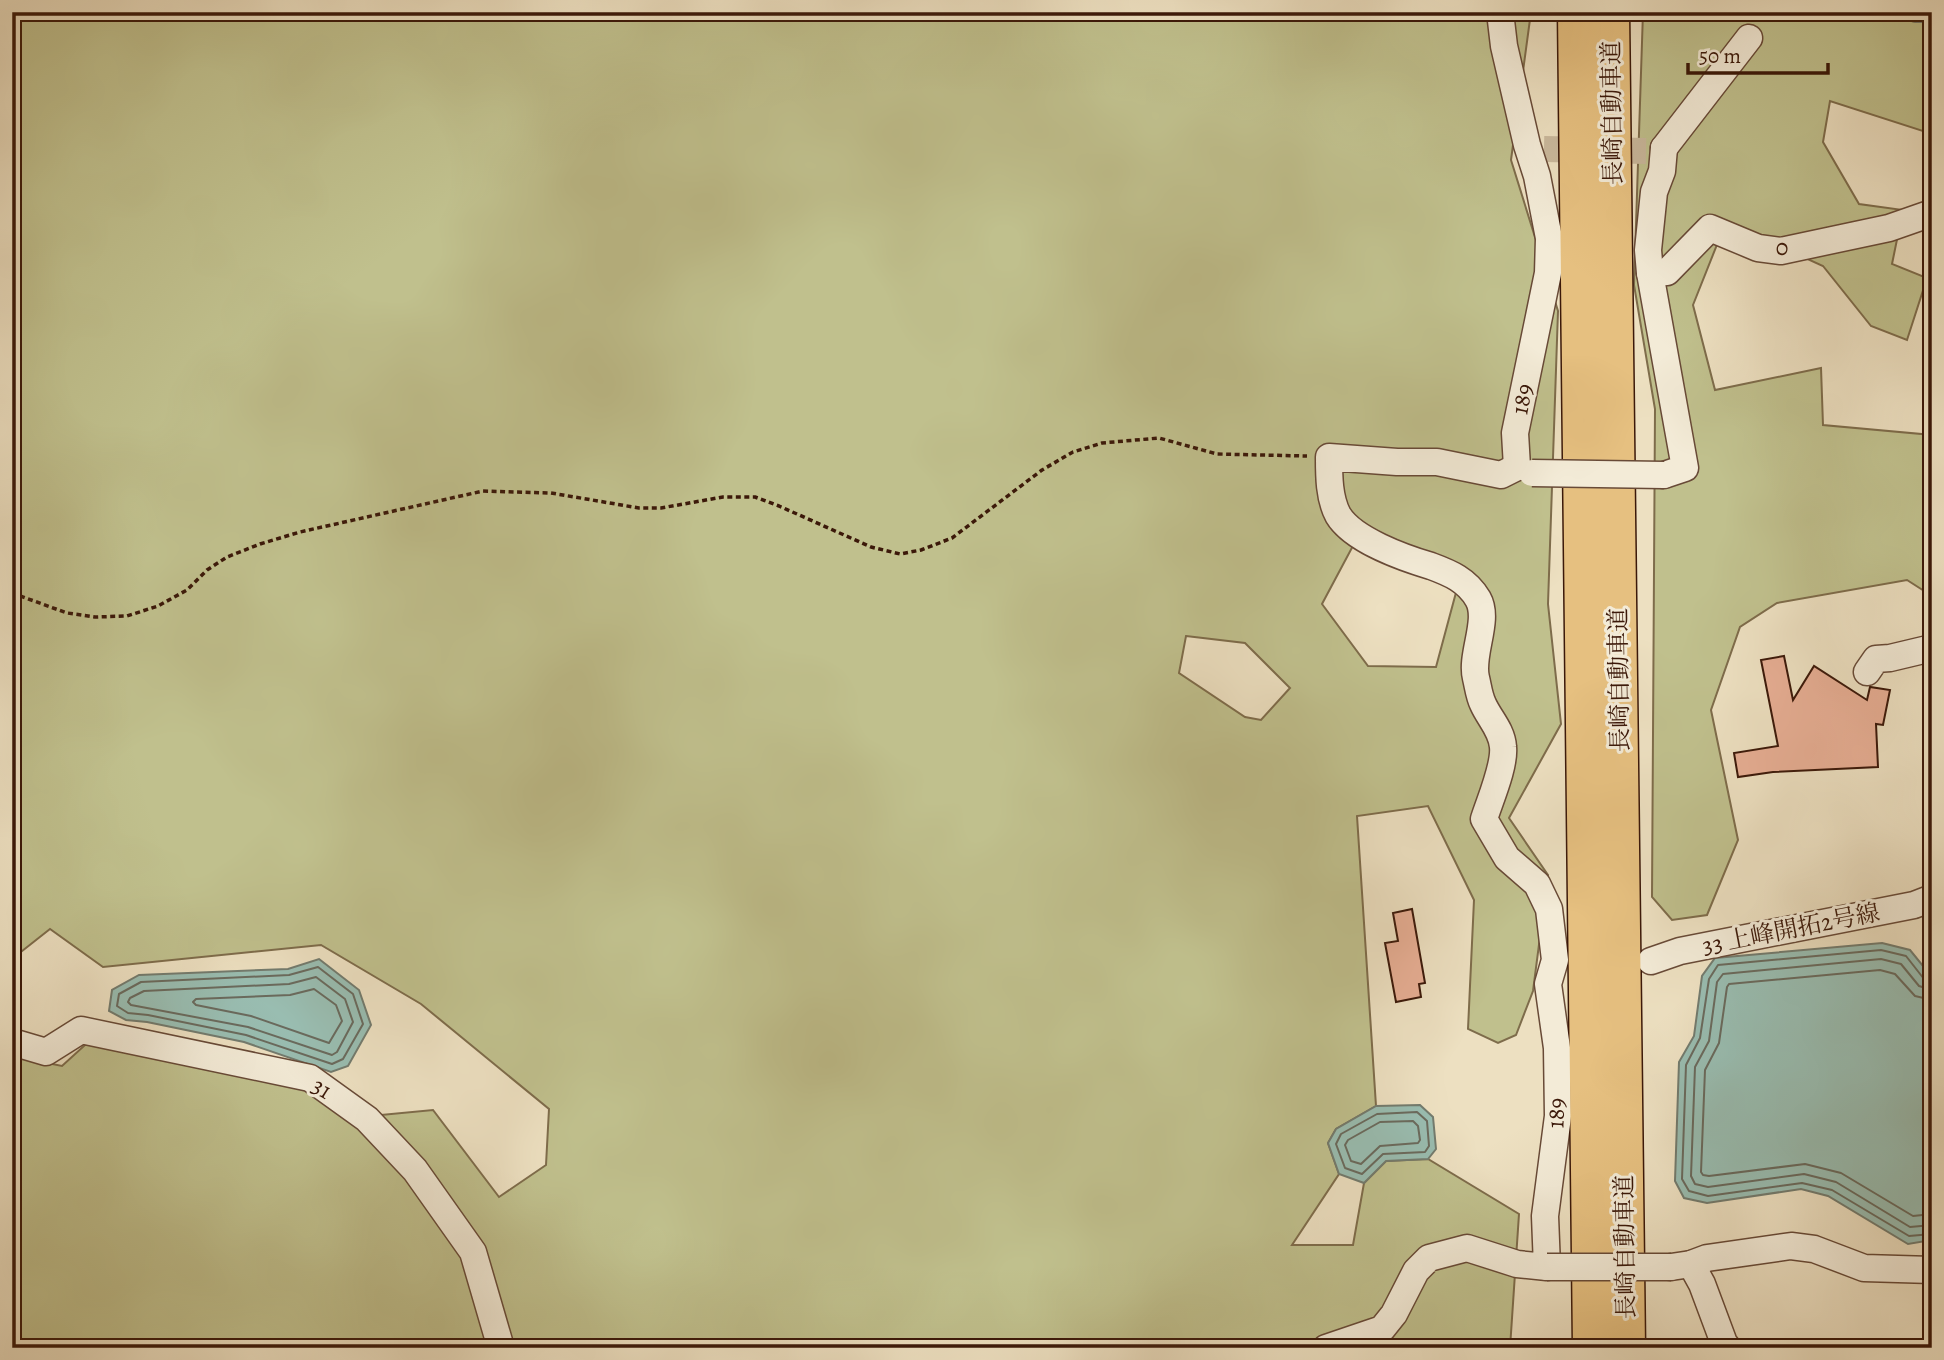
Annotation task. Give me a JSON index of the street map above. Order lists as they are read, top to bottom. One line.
{"streets":{"highway":["長崎自動車道"],"street":["0","189","33 上峰開拓2号線","31"]},"scale_bar":"50 m"}
